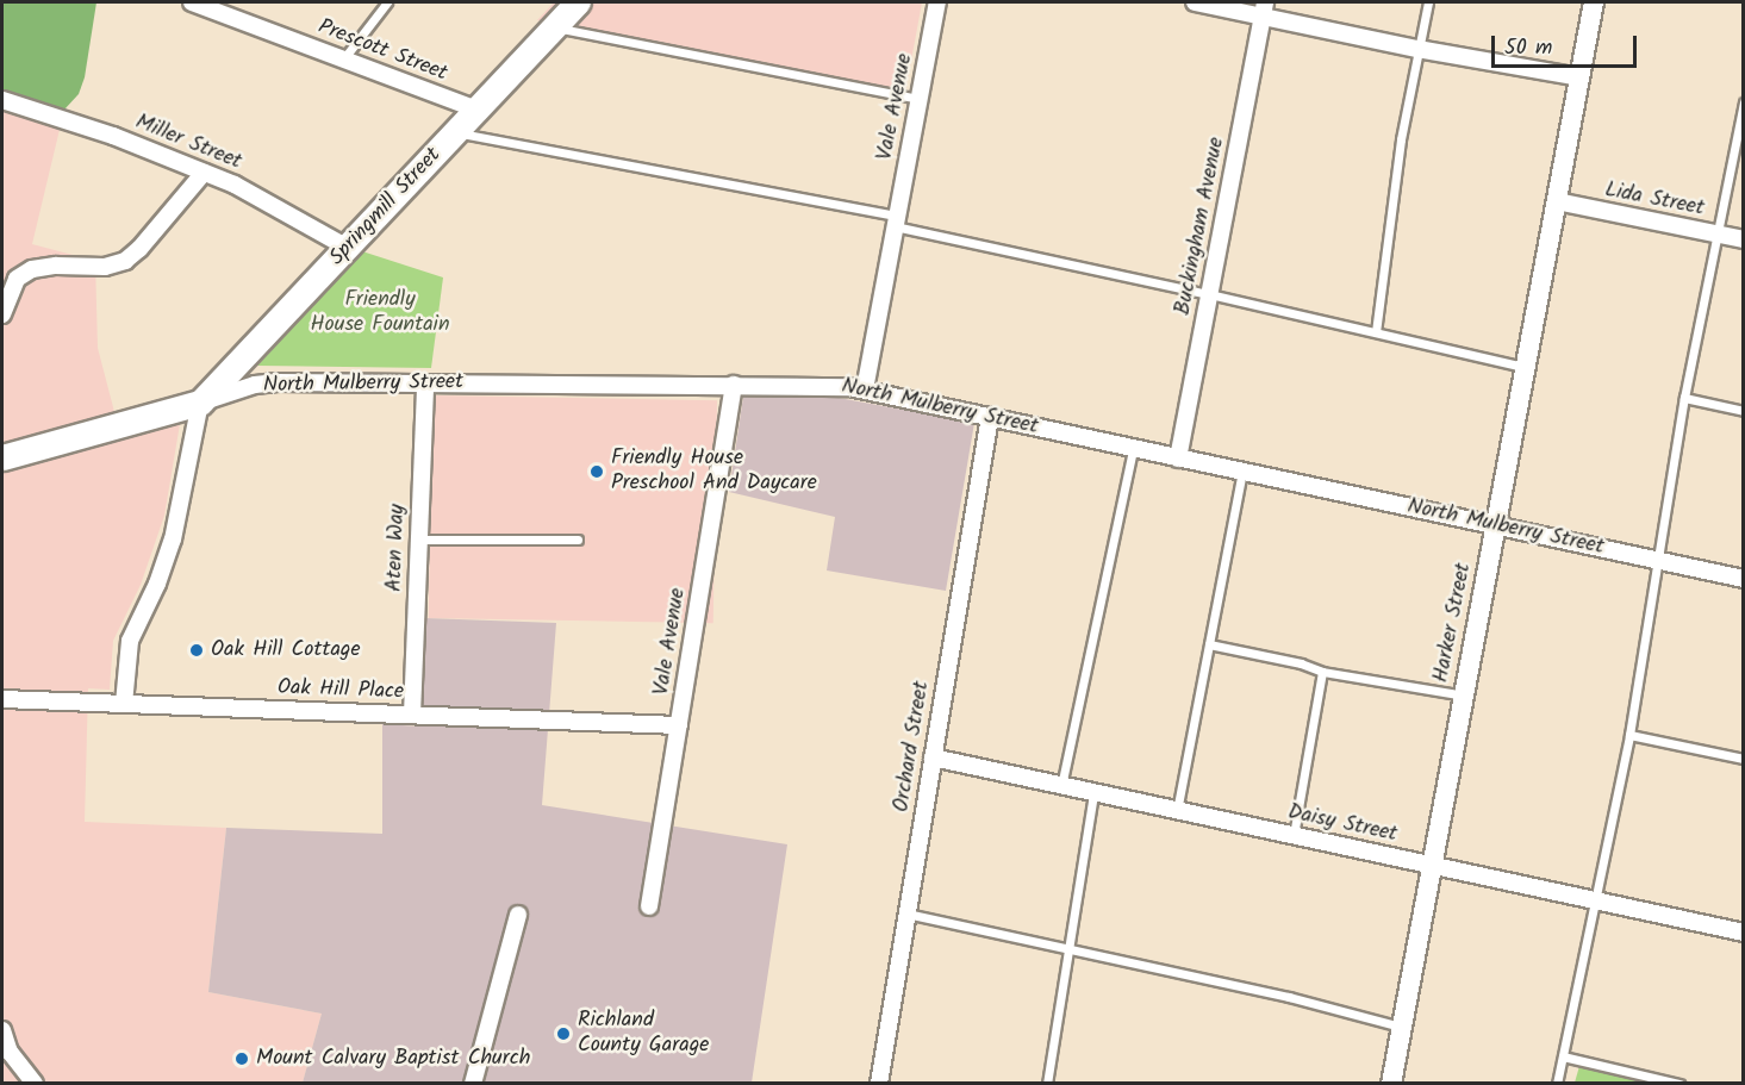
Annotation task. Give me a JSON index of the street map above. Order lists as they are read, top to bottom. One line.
{"streets":{"main road":["Springmill Street","North Mulberry Street"],"street":["Prescott Street","Vale Avenue","Miller Street","Lida Street","Buckingham Avenue","Aten Way","Harker Street","Oak Hill Place","Orchard Street","Daisy Street"]},"crossings":[["Prescott Street","Springmill Street"],["Vale Avenue","North Mulberry Street"],["Vale Avenue","Oak Hill Place"],["Miller Street","Springmill Street"],["Lida Street","Harker Street"],["Springmill Street","North Mulberry Street"],["Buckingham Avenue","North Mulberry Street"],["North Mulberry Street","Aten Way"],["North Mulberry Street","Harker Street"],["North Mulberry Street","Orchard Street"],["Aten Way","Oak Hill Place"],["Harker Street","Daisy Street"],["Orchard Street","Daisy Street"]],"parks":["Friendly House Fountain"],"places":["Friendly House Preschool And Daycare","Oak Hill Cottage","Richland County Garage","Mount Calvary Baptist Church"],"scale_bar":"50 m"}
